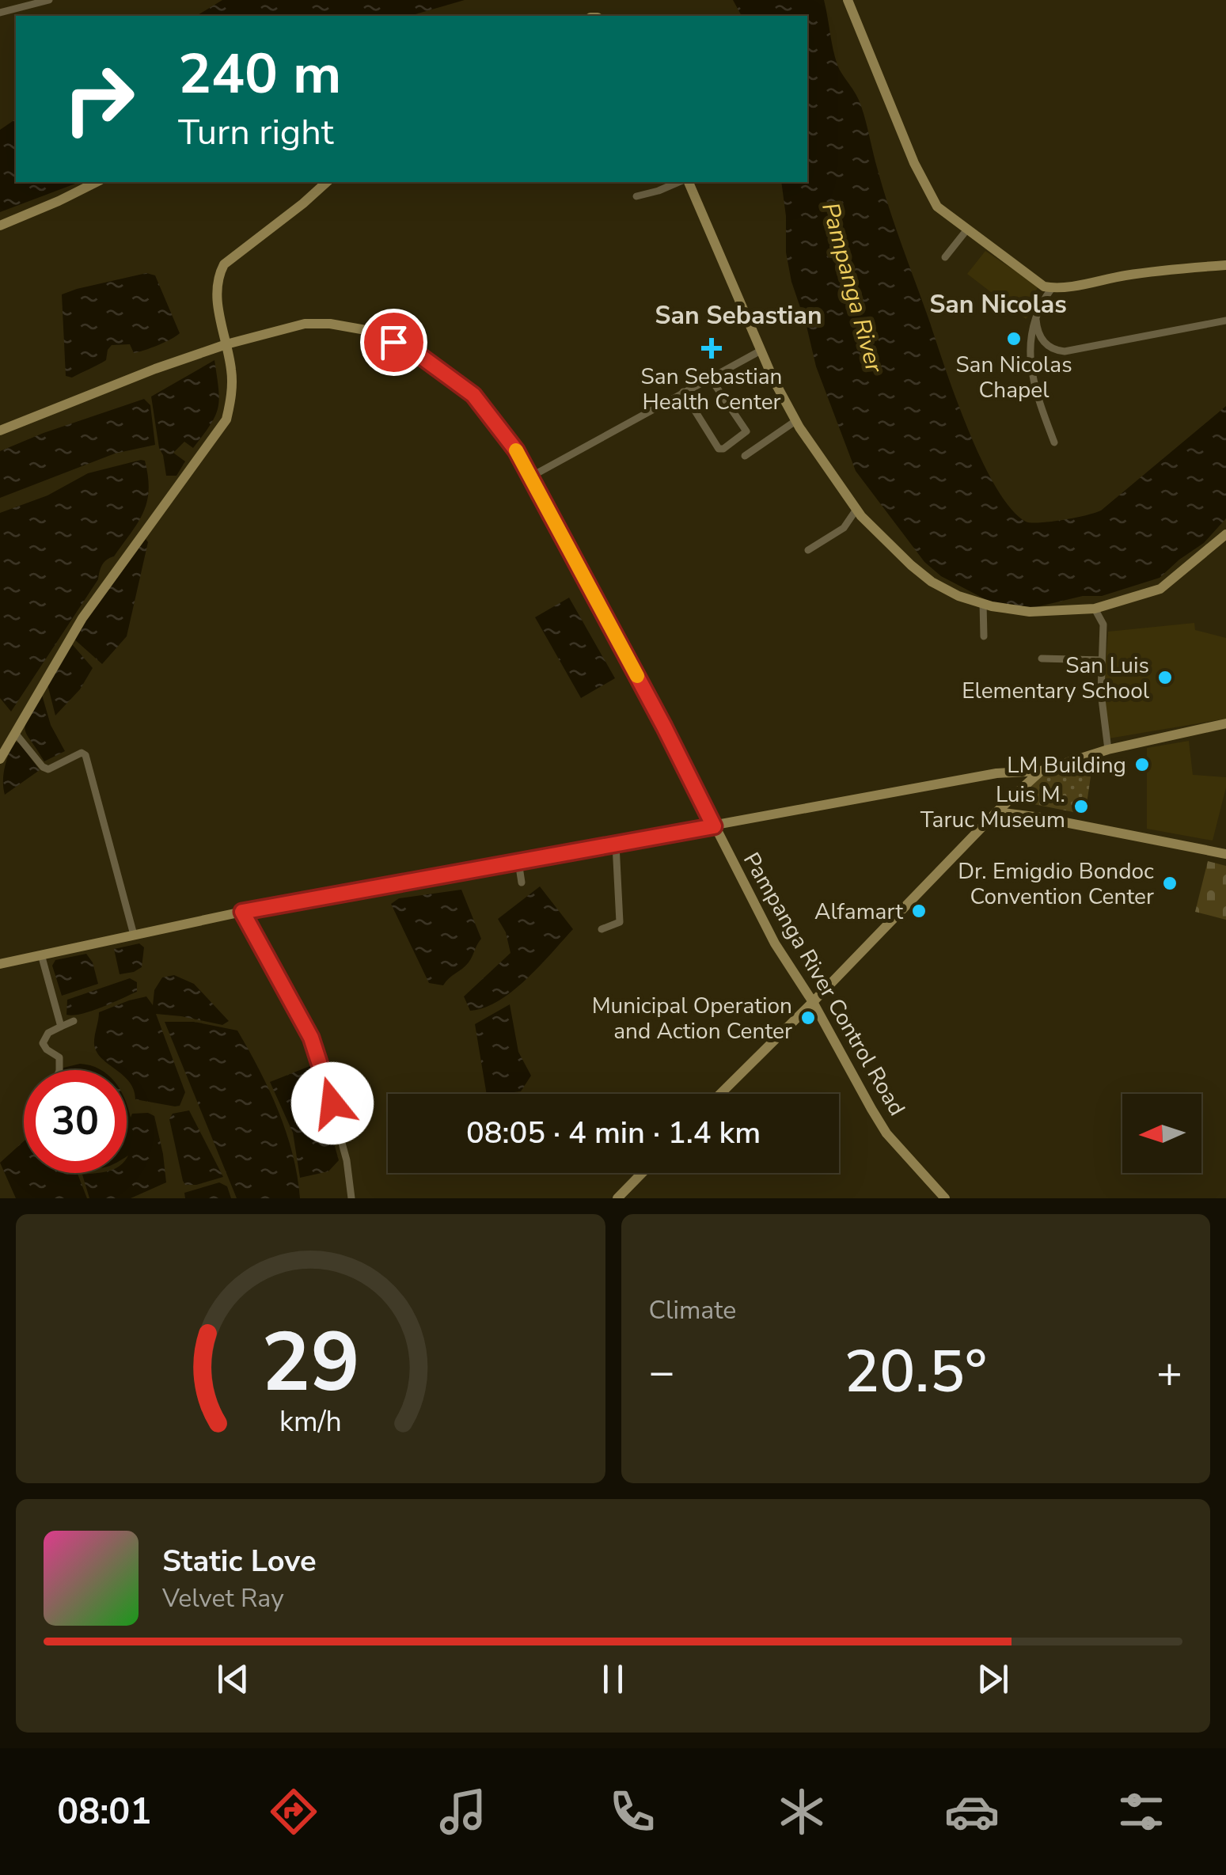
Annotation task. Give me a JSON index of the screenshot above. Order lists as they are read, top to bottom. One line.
{"streets":{"street":["Pampanga River Control Road"]},"districts":["San Nicolas","San Sebastian"],"water":["Pampanga River"],"places":{"other":["San Nicolas Chapel","San Luis Elementary School","LM Building","Luis M. Taruc Museum","Dr. Emigdio Bondoc Convention Center","Alfamart","Municipal Operation and Action Center"],"health":["San Sebastian Health Center"]},"north":"left","page":{"turn":["240 m","Turn right"],"limit":"30","trip":"08:05 · 4 min · 1.4 km","tile":"Climate","heat":["−","20.5°","+"],"song":["Static Love","Velvet Ray"],"tabs":"08:01","gauge":["29","km/h"]}}
